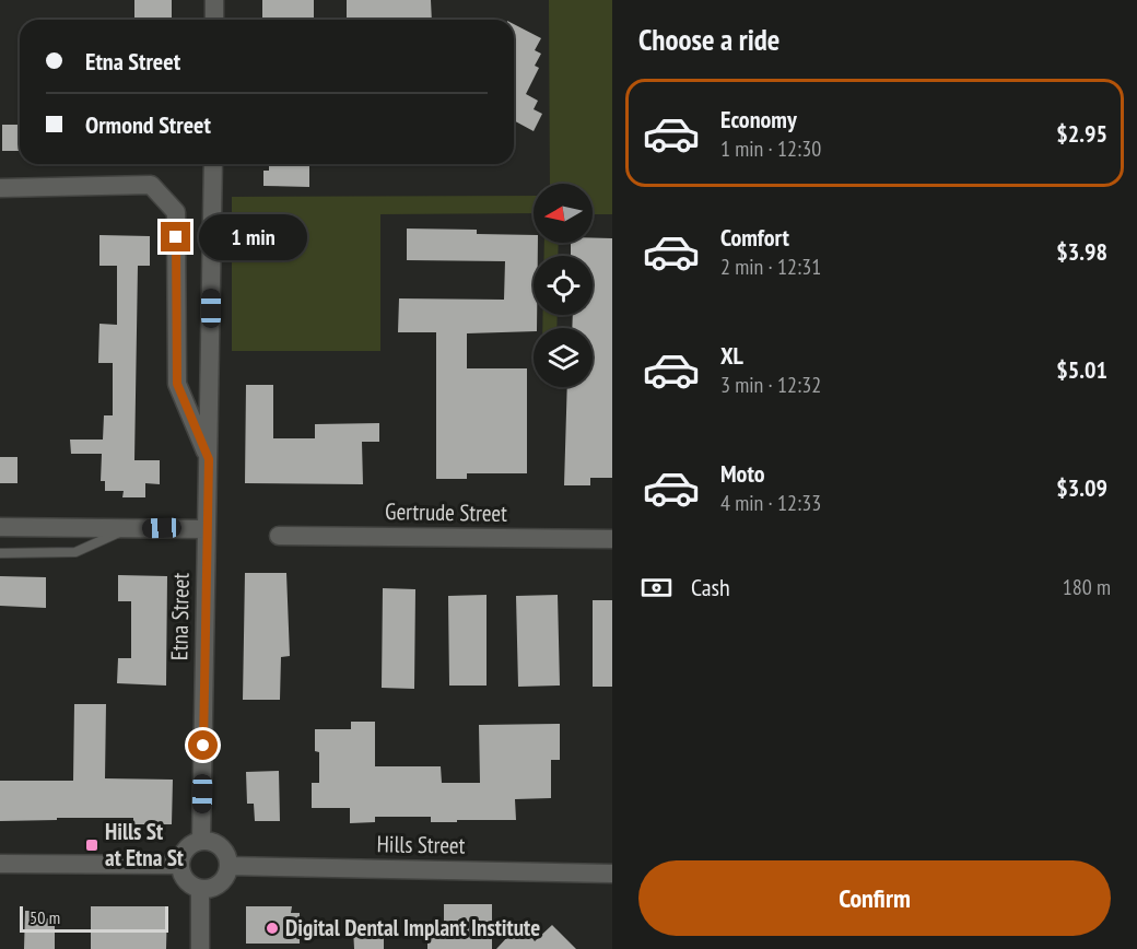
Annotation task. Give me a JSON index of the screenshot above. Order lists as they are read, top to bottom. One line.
{"streets":{"street":["Gertrude Street","Etna Street","Hills Street"]},"crossings":[["Etna Street","Hills Street"]],"places":{"transit":["Hills St at Etna St"],"other":["Digital Dental Implant Institute"]},"scale_bar":"50 m","north":"left","page":{"heading":"Choose a ride","banner":["Etna Street","Ormond Street"],"list":[{"name":"Economy","note":"1 min · 12:30","value":"$2.95"},{"name":"Comfort","note":"2 min · 12:31","value":"$3.98"},{"name":"XL","note":"3 min · 12:32","value":"$5.01"},{"name":"Moto","note":"4 min · 12:33","value":"$3.09"}],"bubble":"1 min","pay":["Cash","180 m"],"buttons":"Confirm","scale":"50 m"}}
